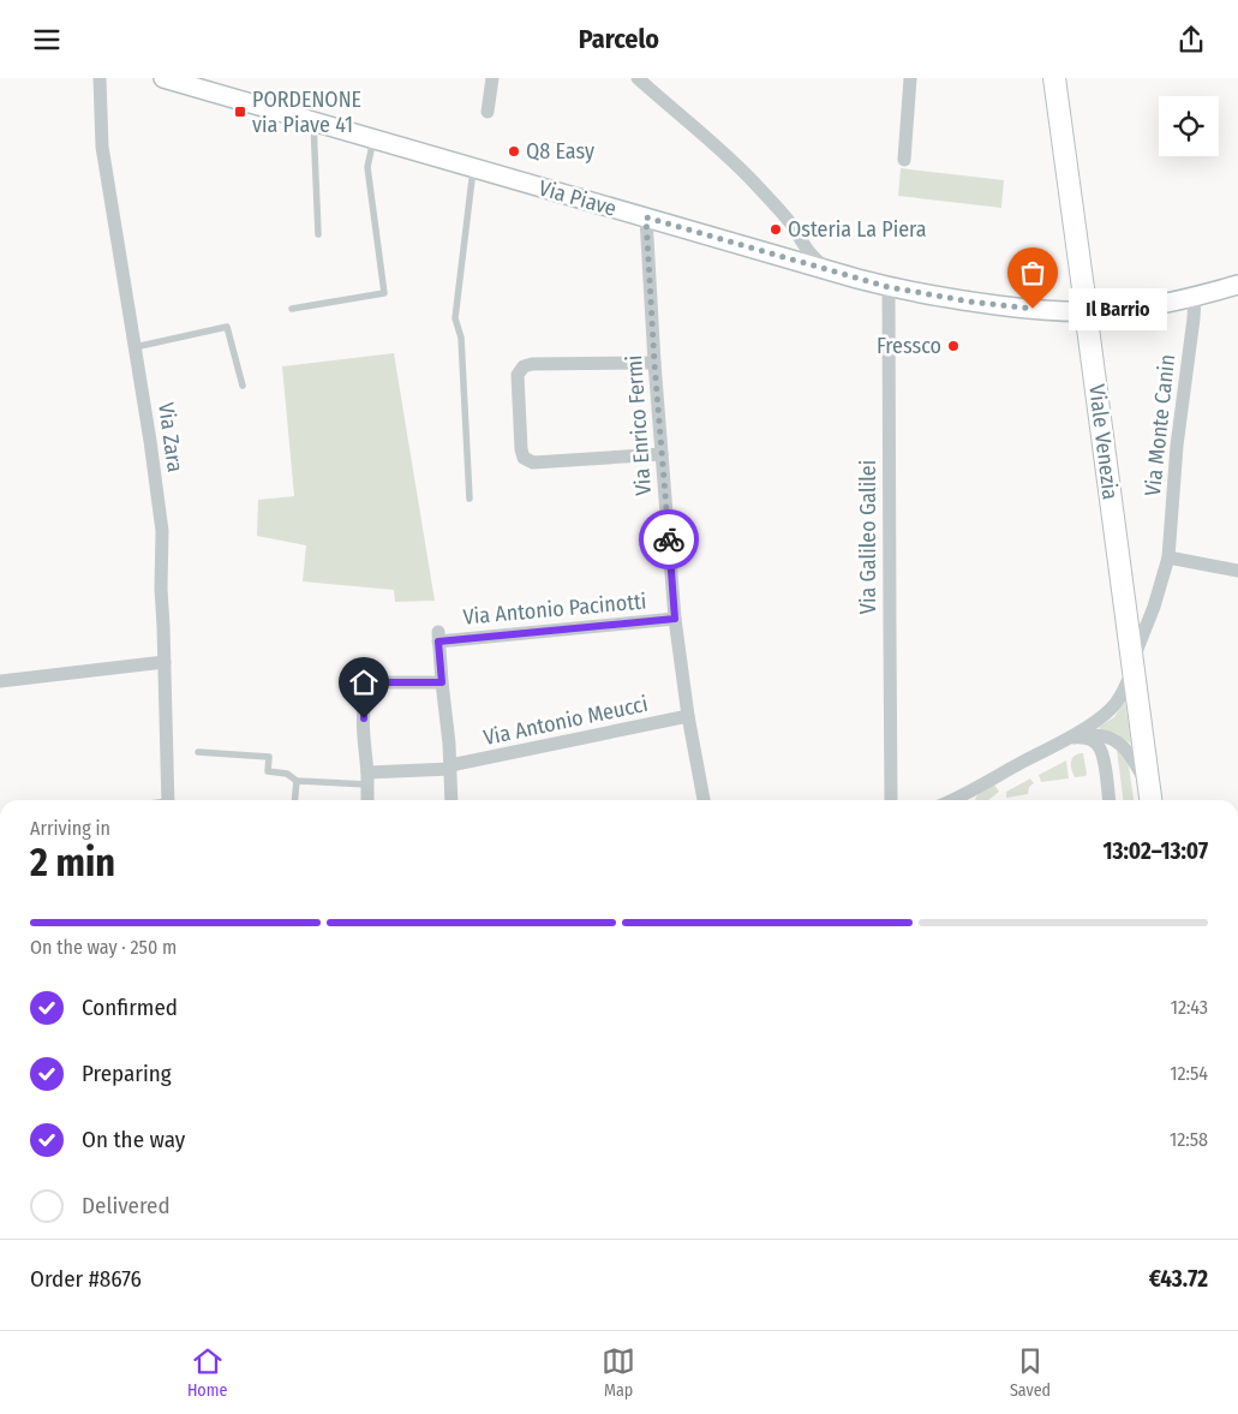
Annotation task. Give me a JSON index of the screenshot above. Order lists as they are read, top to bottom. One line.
{"streets":{"main road":["Viale Venezia"],"street":["Via Piave","Via Enrico Fermi","Via Monte Canin","Via Zara","Via Galileo Galilei","Via Antonio Pacinotti","Via Antonio Meucci"]},"crossings":[["Via Piave","Via Enrico Fermi"],["Via Piave","Via Monte Canin"],["Via Piave","Via Galileo Galilei"],["Via Enrico Fermi","Via Antonio Pacinotti"],["Via Enrico Fermi","Via Antonio Meucci"],["Via Monte Canin","Viale Venezia"]],"places":{"transit":["PORDENONE via Piave 41"],"other":["Q8 Easy","Osteria La Piera","Il Barrio","Fressco"]},"page":{"header":"Parcelo","bubble":"Il Barrio","heading":["2 min","Arriving in","13:02–13:07"],"panel":["Order #8676","€43.72"],"bar":"On the way · 250 m","list":[["Confirmed","12:43"],["Preparing","12:54"],["On the way","12:58"],"Delivered"],"tabs":["Home","Map","Saved"]}}
